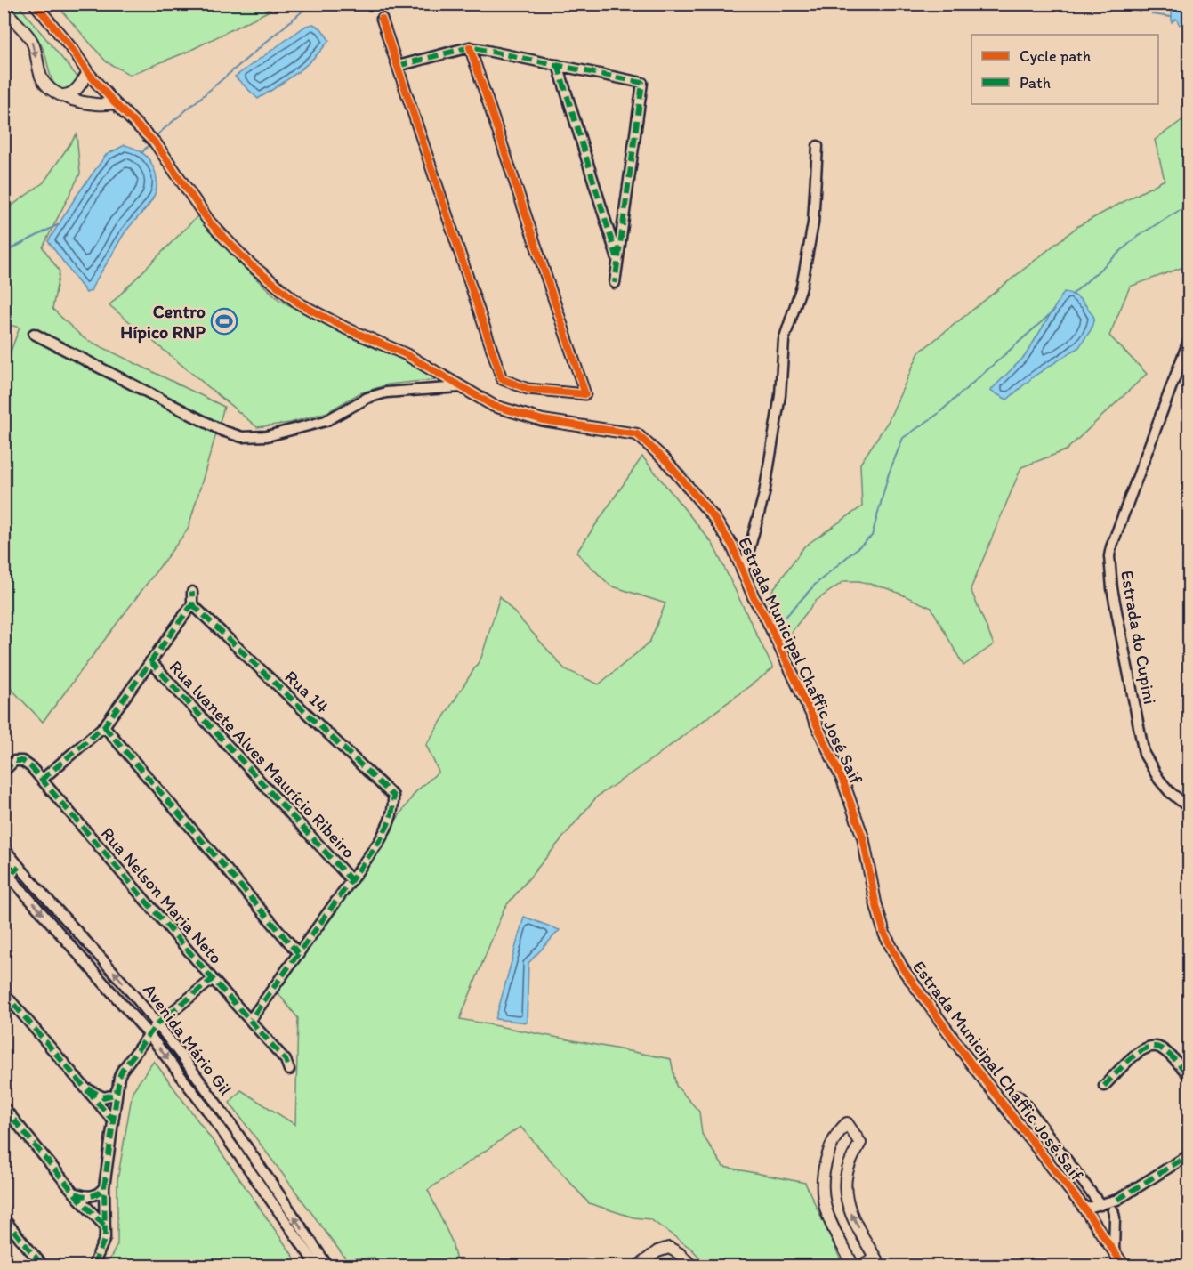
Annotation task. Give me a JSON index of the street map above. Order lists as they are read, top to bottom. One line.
{"streets":{"street":["Estrada do Cupini","Estrada Municipal Chaffic José Saif","Rua 14","Rua lvanete Alves Maurício Ribeiro","Rua Nelson Maria Neto","Avenida Mário Gil"]},"crossings":[["Rua 14","Rua lvanete Alves Maurício Ribeiro"]],"places":{"sports":["Centro Hípico RNP"]},"legend":["Cycle path","Path"]}
